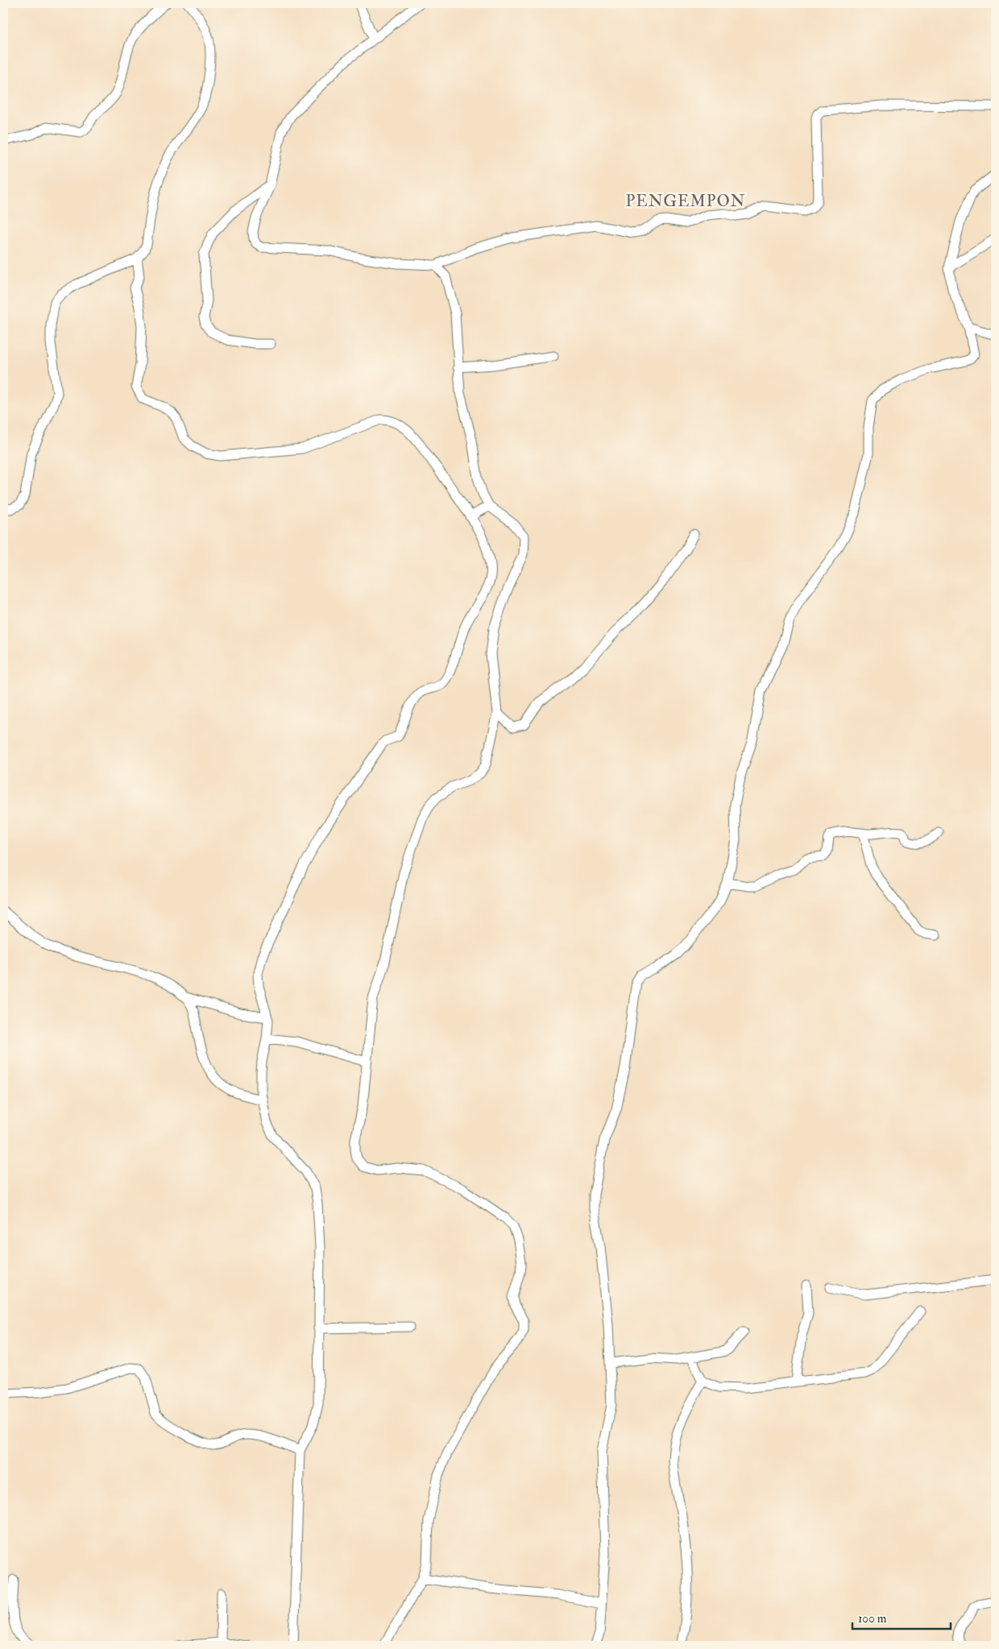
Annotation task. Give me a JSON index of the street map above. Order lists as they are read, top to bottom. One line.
{"districts":["PENGEMPON"],"scale_bar":"100 m"}
